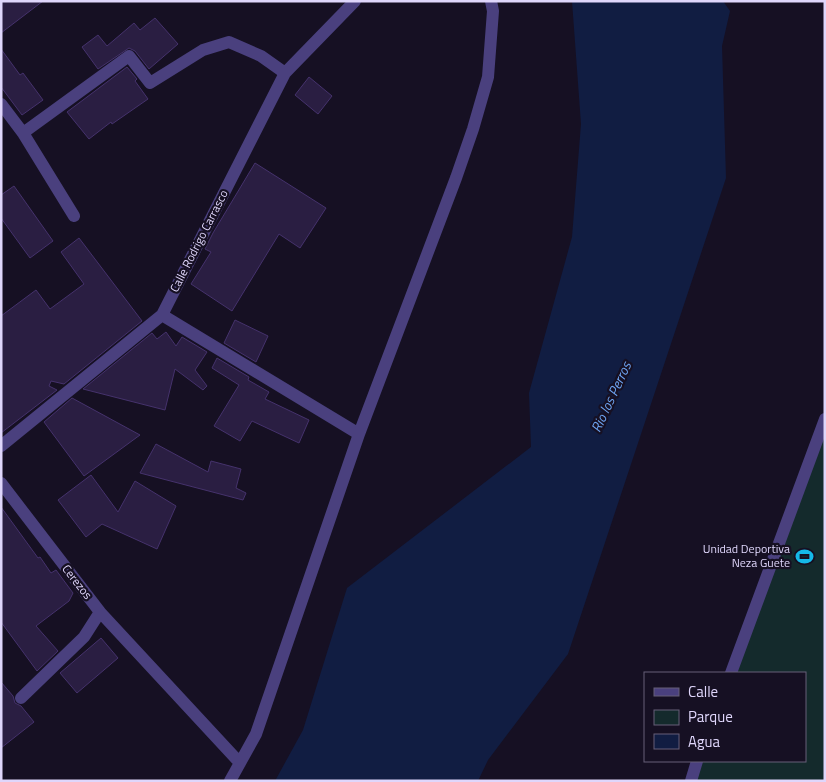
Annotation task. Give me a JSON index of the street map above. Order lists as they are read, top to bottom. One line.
{"streets":{"street":["Calle Rodrigo Carrasco","Cerezos"]},"water":["Rio los Perros"],"places":{"sports":["Unidad Deportiva Neza Guete"]},"legend":["Calle","Parque","Agua"]}
